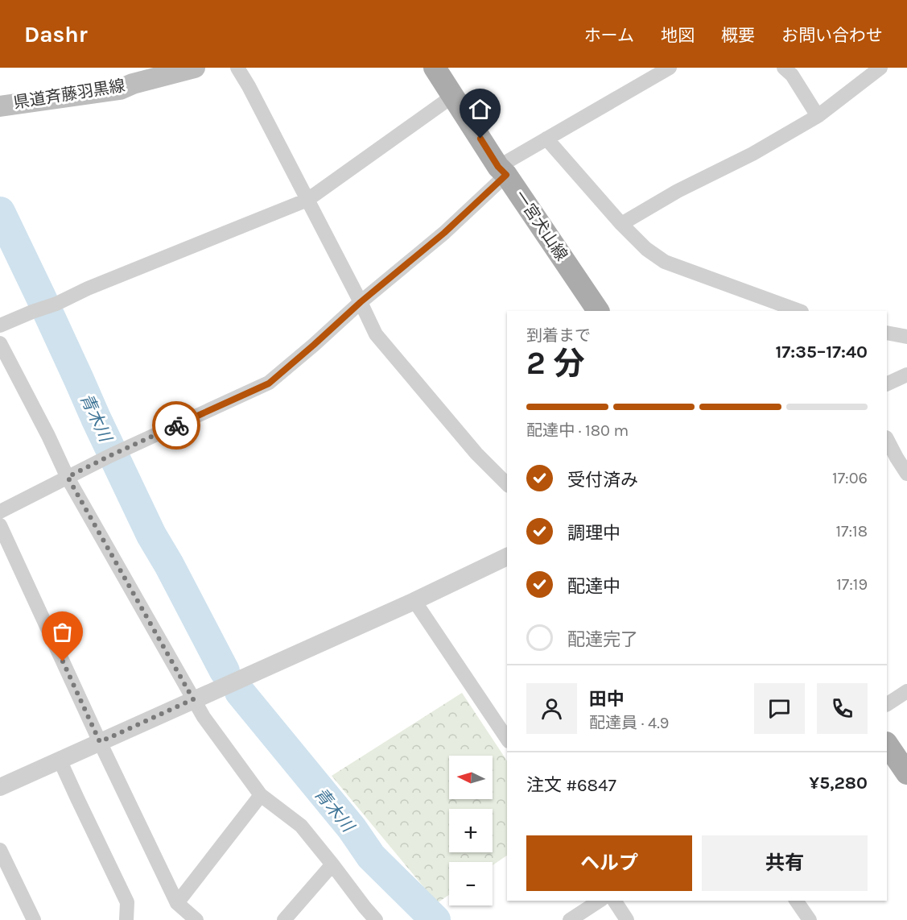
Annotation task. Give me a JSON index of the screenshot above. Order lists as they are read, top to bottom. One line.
{"streets":{"main road":["県道斉藤羽黒線","一宮犬山線"]},"water":["青木川"],"north":"left","page":{"header":"Dashr","nav":["ホーム","地図","概要","お問い合わせ"],"heading":["2 分","到着まで","17:35–17:40"],"panel":["田中","配達員 · 4.9","注文 #6847","¥5,280"],"bar":"配達中 · 180 m","list":[["受付済み","17:06"],["調理中","17:18"],["配達中","17:19"],"配達完了"],"map_buttons":["+","−"],"buttons":["ヘルプ","共有"]}}
